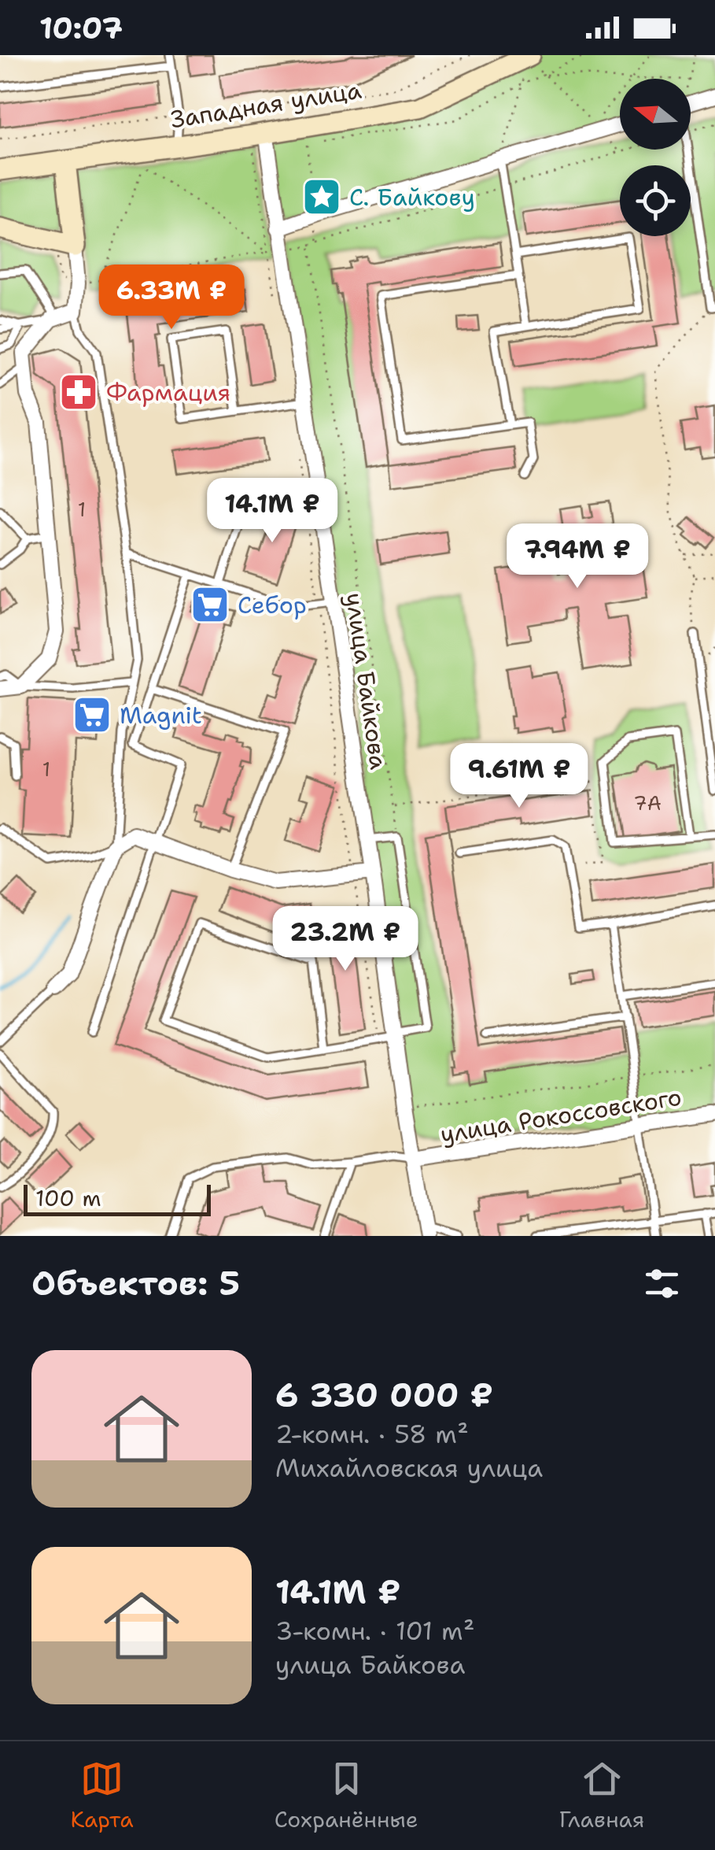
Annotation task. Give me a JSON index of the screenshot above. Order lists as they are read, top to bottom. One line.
{"streets":{"street":["Западная улица","улица Байкова","улица Рокоссовского"]},"crossings":[["Западная улица","улица Байкова"],["улица Байкова","улица Рокоссовского"]],"places":{"place":["С. Байкову"],"pharmacy":["Фармация"],"supermarket":["Себор","Magnit"]},"house_numbers":["1","1","7А"],"scale_bar":"100 m","north":"left","page":{"status":"10:07","price":["6.33M ₽","14.1M ₽","7.94M ₽","9.61M ₽","23.2M ₽"],"scale":"100 m","heading":"Объектов: 5","list":[{"name":"6 330 000 ₽","note":"2-комн. · 58 m² · Михайловская улица"},{"name":"14.1M ₽","note":"3-комн. · 101 m² · улица Байкова"}],"tabs":["Карта","Сохранённые","Главная"]}}
